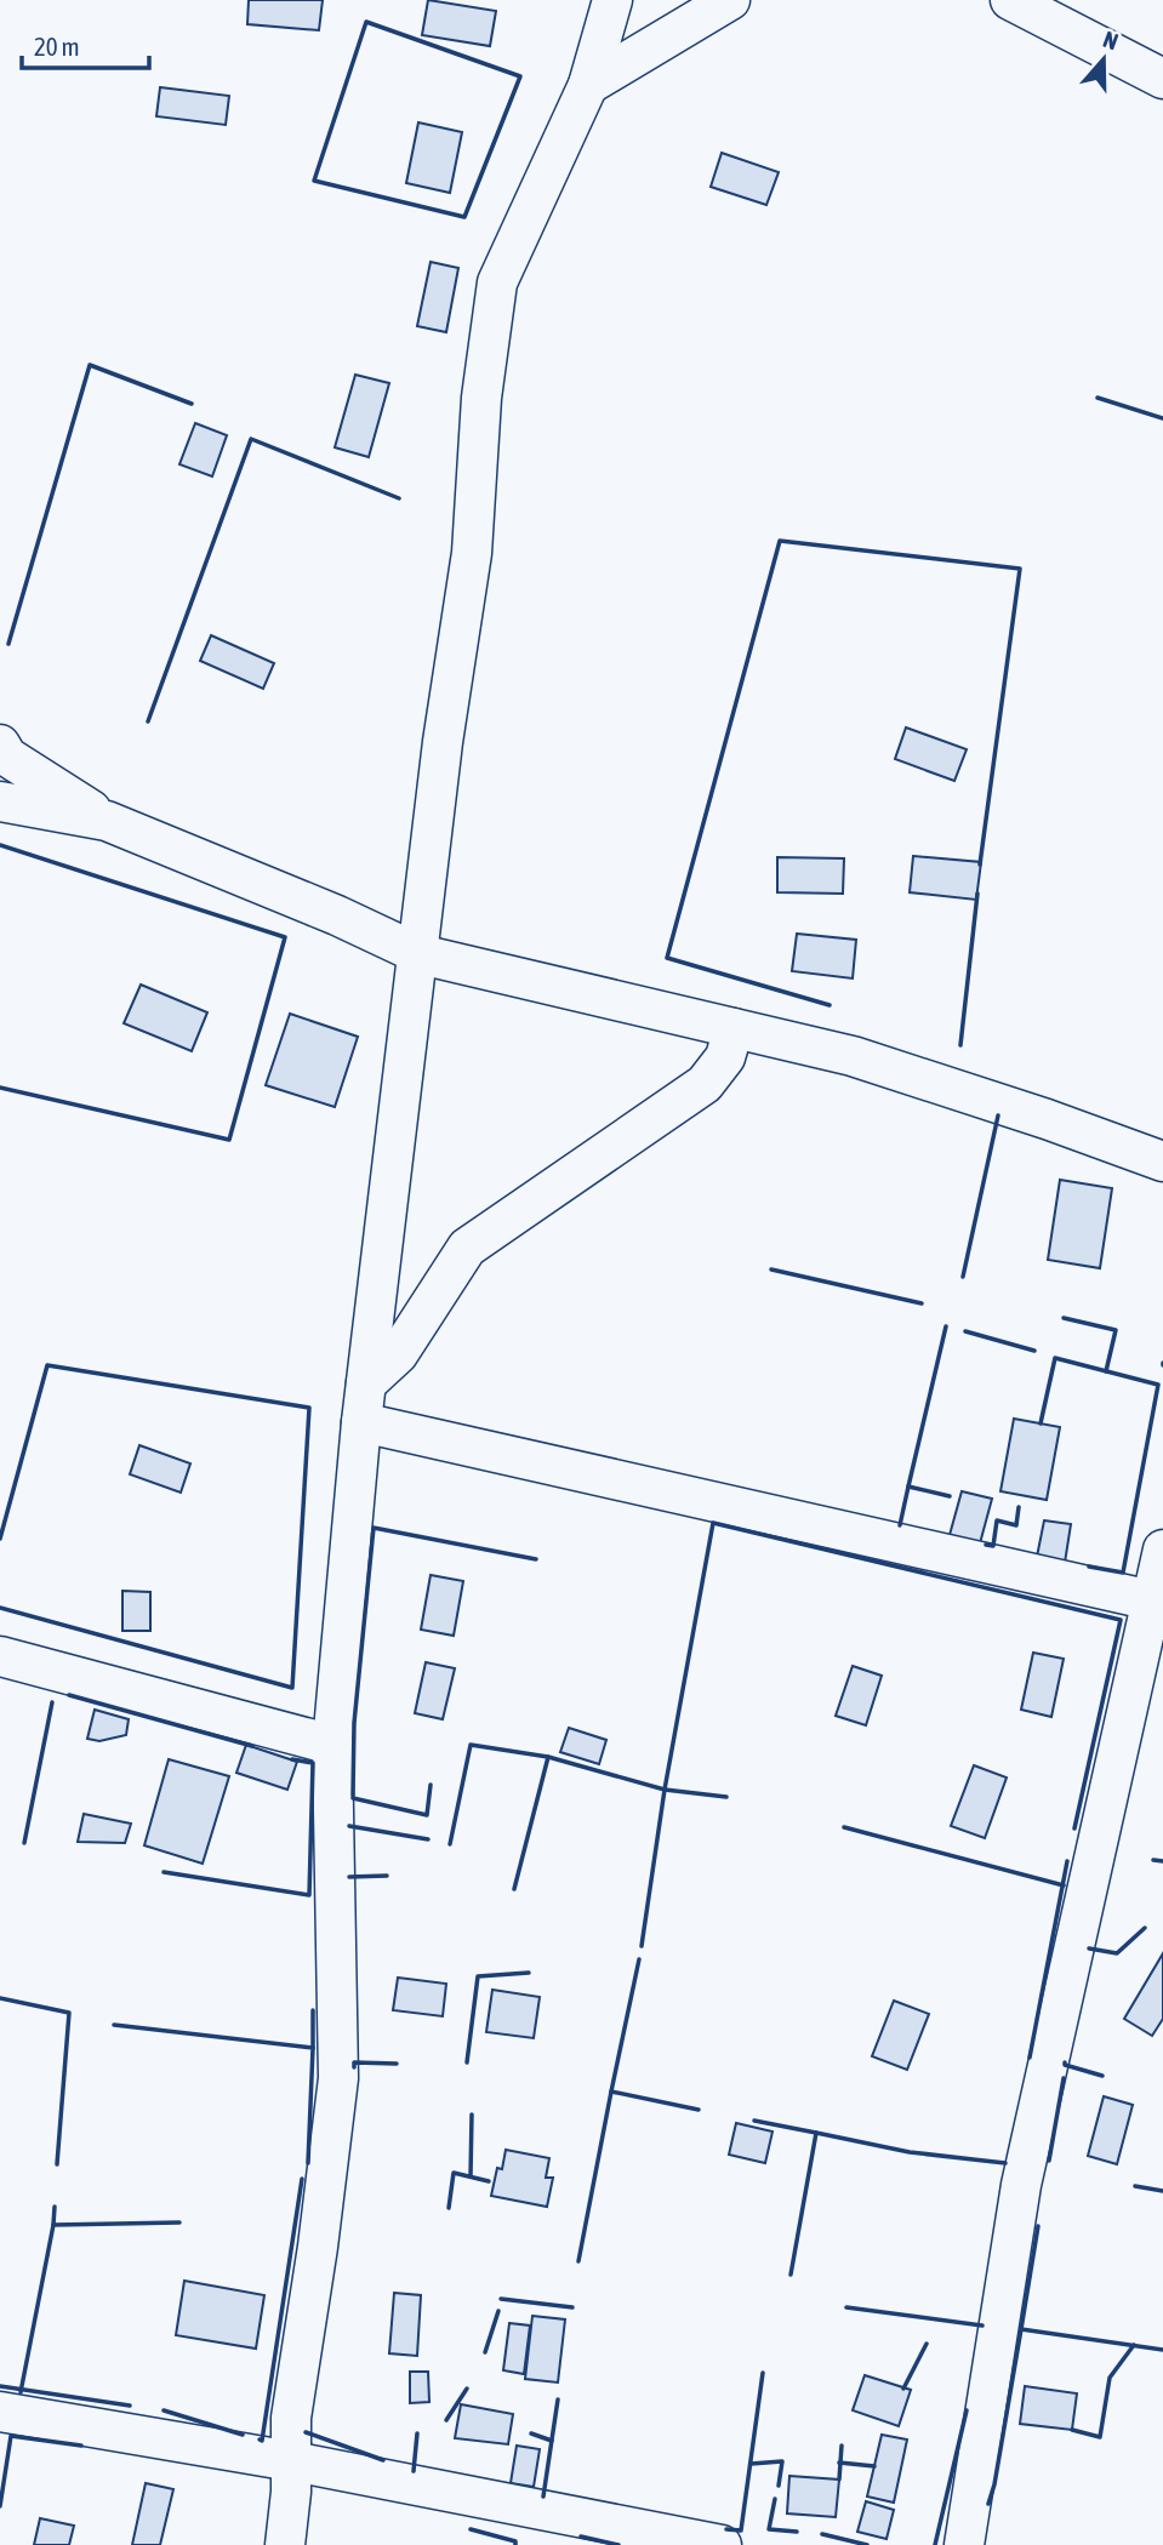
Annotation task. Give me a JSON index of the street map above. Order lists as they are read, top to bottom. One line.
{"scale_bar":"20 m","north":"top"}
